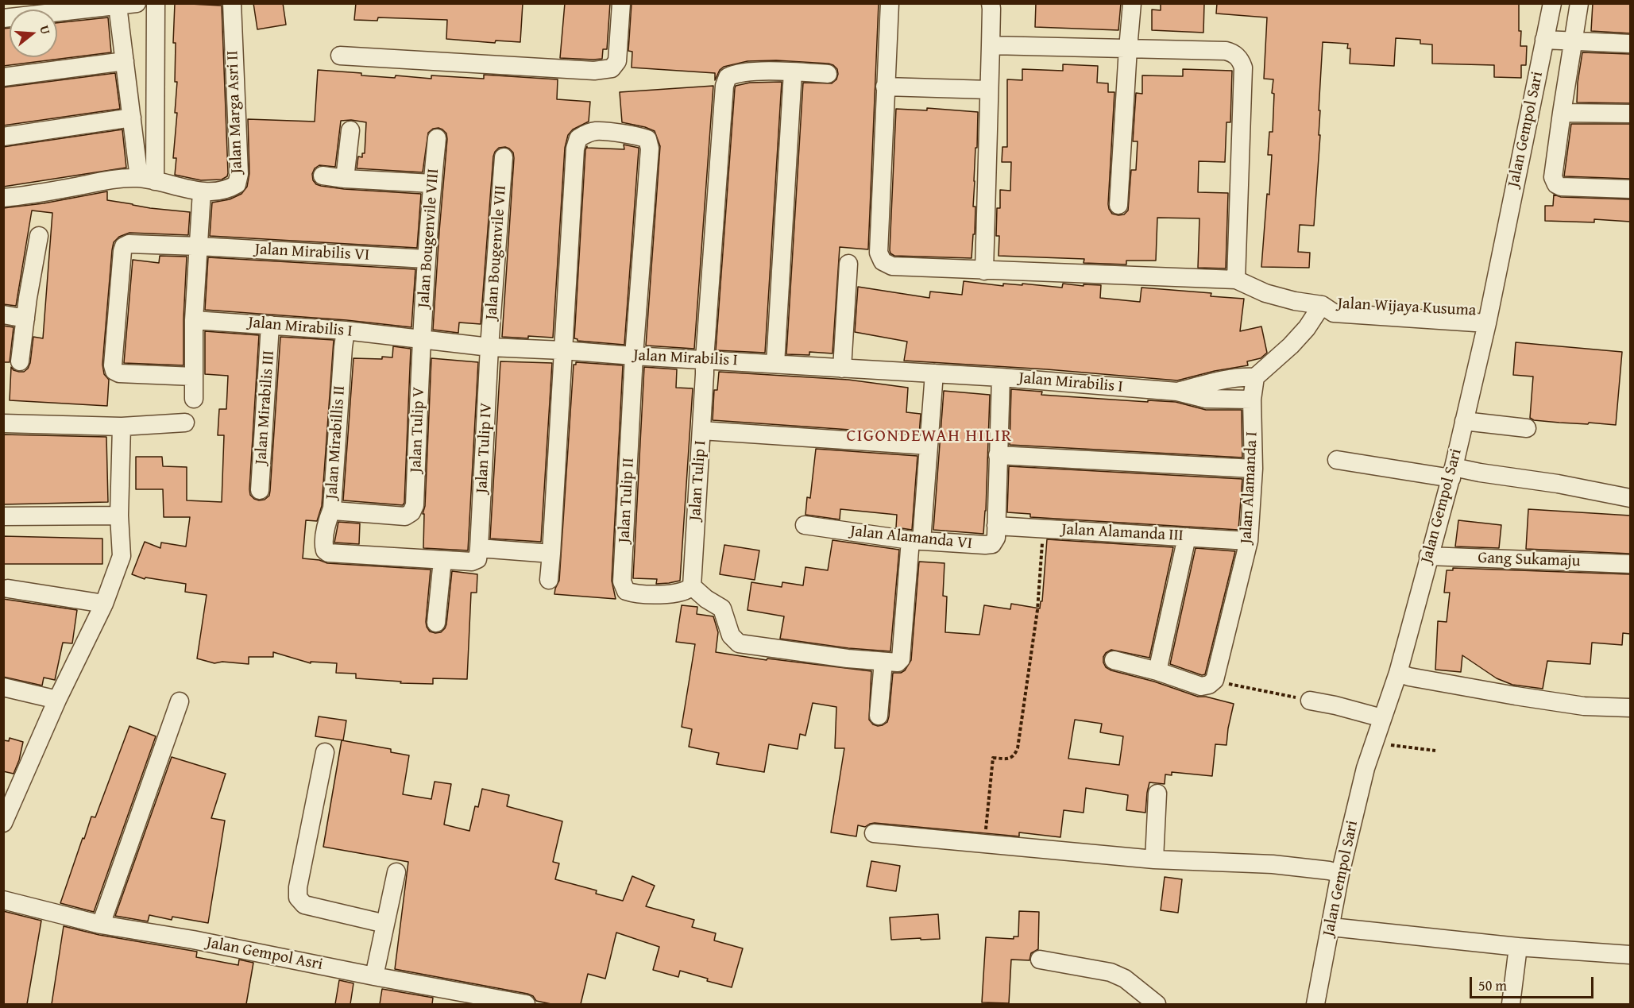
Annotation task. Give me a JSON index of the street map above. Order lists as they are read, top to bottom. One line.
{"streets":{"street":["Jalan Marga Asri II","Jalan Gempol Sari","Jalan Bougenvile VIII","Jalan Mirabilis VI","Jalan Bougenvile VII","Jalan Wijaya Kusuma","Jalan Mirabilis I","Jalan Mirabilis III","Jalan Tulip V","Jalan Mirabillis II","Jalan Tulip IV","Jalan Tulip I","Jalan Alamanda I","Jalan Tulip II","Jalan Alamanda III","Jalan Alamanda VI","Gang Sukamaju","Jalan Gempol Asri"]},"crossings":[["Jalan Gempol Sari","Jalan Wijaya Kusuma"],["Jalan Gempol Sari","Gang Sukamaju"],["Jalan Bougenvile VIII","Jalan Mirabilis VI"],["Jalan Bougenvile VIII","Jalan Mirabilis I"],["Jalan Bougenvile VIII","Jalan Tulip V"],["Jalan Bougenvile VII","Jalan Mirabilis I"],["Jalan Bougenvile VII","Jalan Tulip IV"],["Jalan Mirabilis I","Jalan Mirabilis III"],["Jalan Mirabilis I","Jalan Tulip V"],["Jalan Mirabilis I","Jalan Mirabillis II"],["Jalan Mirabilis I","Jalan Tulip IV"],["Jalan Mirabilis I","Jalan Tulip I"],["Jalan Mirabilis I","Jalan Alamanda I"],["Jalan Mirabilis I","Jalan Tulip II"],["Jalan Mirabilis I","Jalan Alamanda VI"],["Jalan Tulip V","Jalan Mirabillis II"],["Jalan Tulip I","Jalan Tulip II"],["Jalan Alamanda I","Jalan Alamanda III"],["Jalan Alamanda III","Jalan Alamanda VI"]],"districts":["CIGONDEWAH HILIR"],"scale_bar":"50 m","north":"right"}
